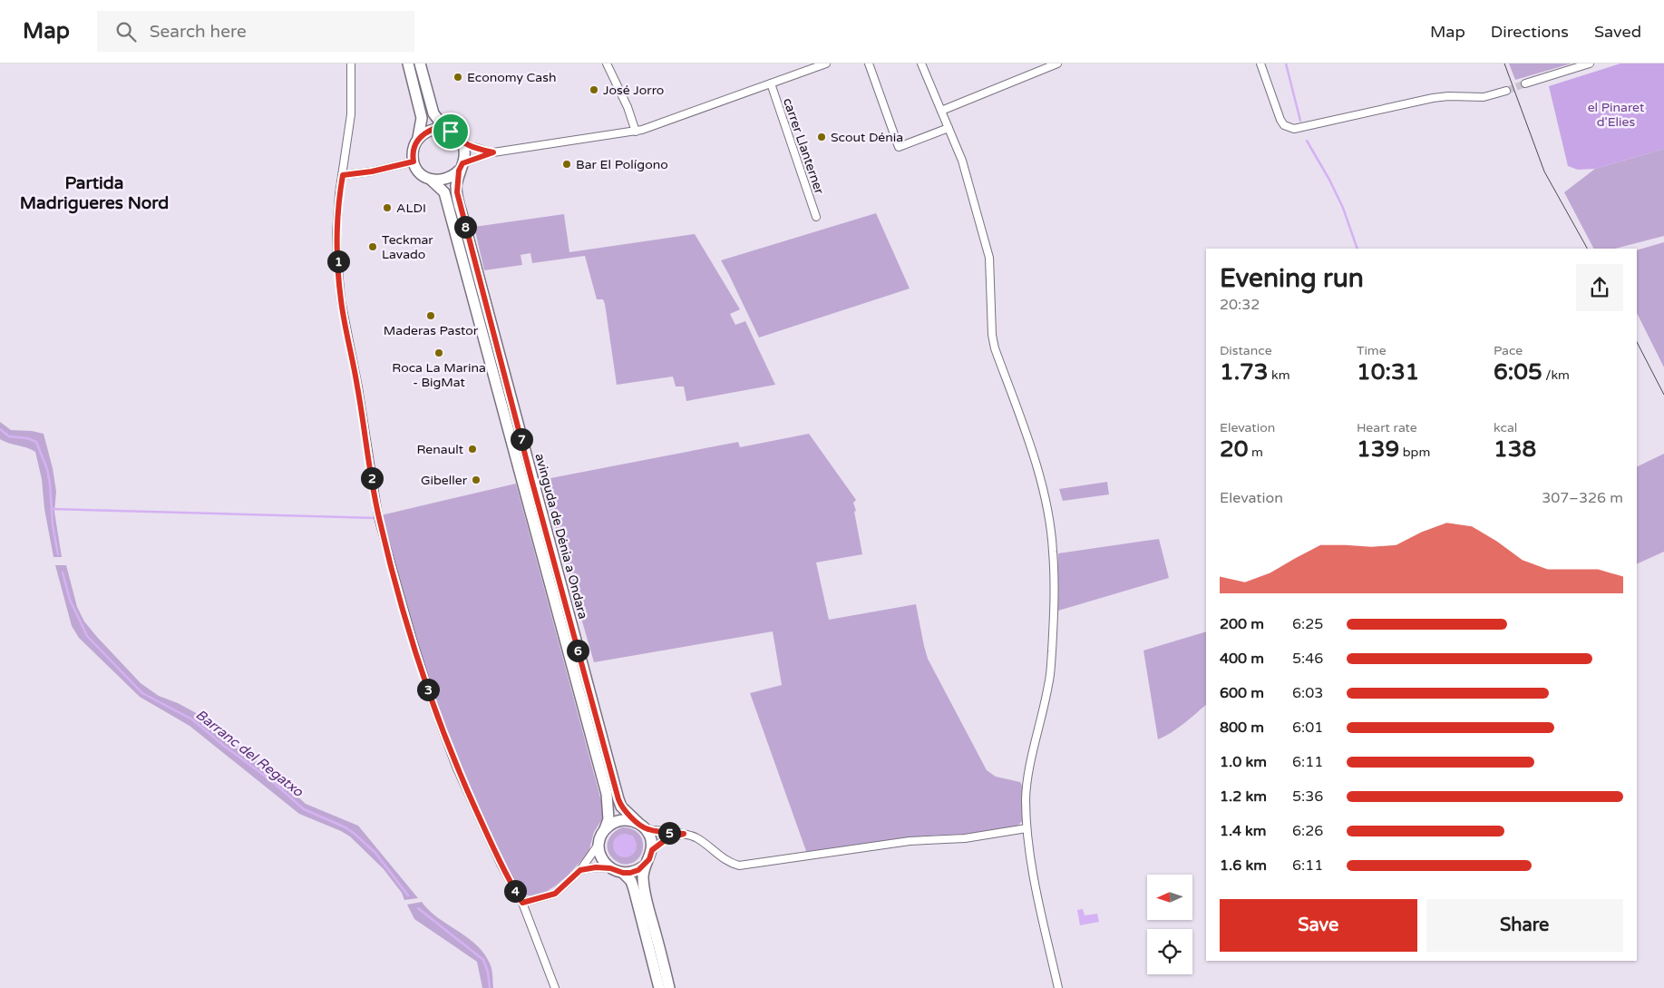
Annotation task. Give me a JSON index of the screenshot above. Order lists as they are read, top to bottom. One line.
{"streets":{"main road":["avinguda de Dénia a Ondara"],"street":["carrer Llanterner"]},"districts":["Partida Madrigueres Nord"],"water":["Barranc del Regatxo"],"parks":["el Pinaret d'Elies"],"places":["Economy Cash","José Jorro","Scout Dénia","Bar El Polígono","ALDI","Teckmar Lavado","Maderas Pastor","Roca La Marina - BigMat","Renault","Gibeller"],"north":"left","page":{"header":"Map","search":"Search here","nav":["Map","Directions","Saved"],"pins":["8","1","7","2","6","3","5","4"],"heading":["Evening run","20:32"],"stats":[["Distance","1.73 km"],["Time","10:31"],["Pace","6:05 /km"],["Elevation","20 m"],["Heart rate","139 bpm"],["kcal","138"]],"chart":["Elevation","307–326 m"],"list":[{"name":"200 m","note":"6:25"},{"name":"400 m","note":"5:46"},{"name":"600 m","note":"6:03"},{"name":"800 m","note":"6:01"},{"name":"1.0 km","note":"6:11"},{"name":"1.2 km","note":"5:36"},{"name":"1.4 km","note":"6:26"},{"name":"1.6 km","note":"6:11"}],"buttons":["Save","Share"]}}
